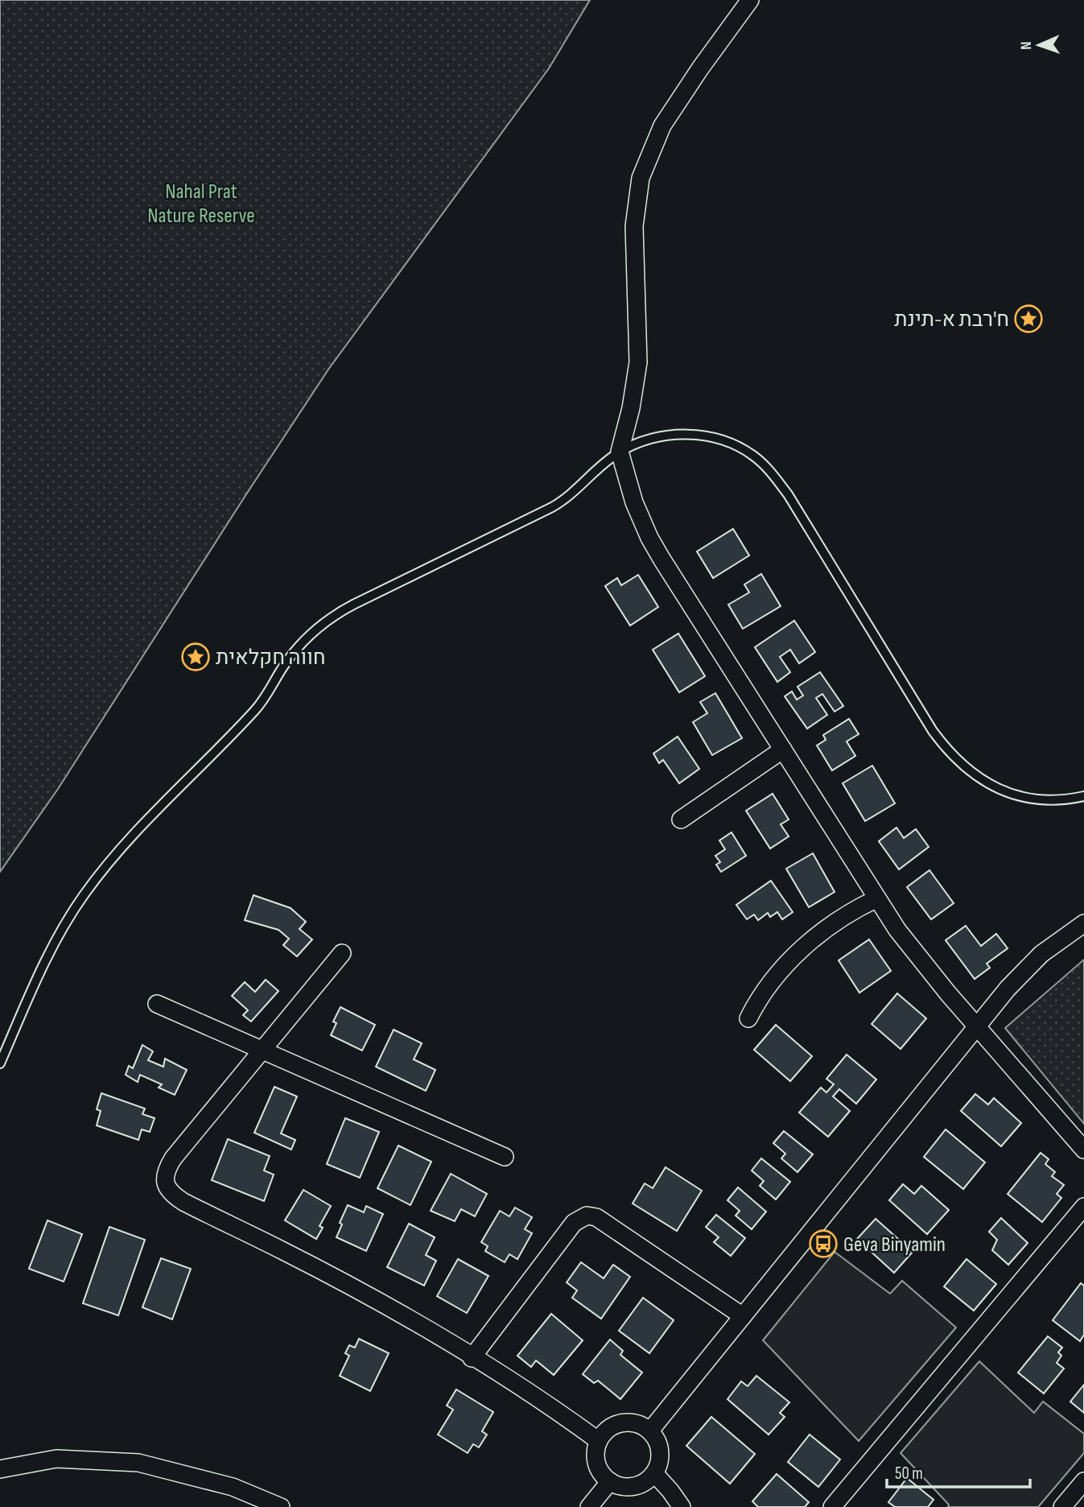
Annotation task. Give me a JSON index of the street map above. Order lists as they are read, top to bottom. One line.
{"parks":["Nahal Prat Nature Reserve"],"places":{"place":["ח'רבת א-תינת","חווה חקלאית"],"bus stop":["Geva Binyamin"]},"scale_bar":"50 m","north":"left"}
